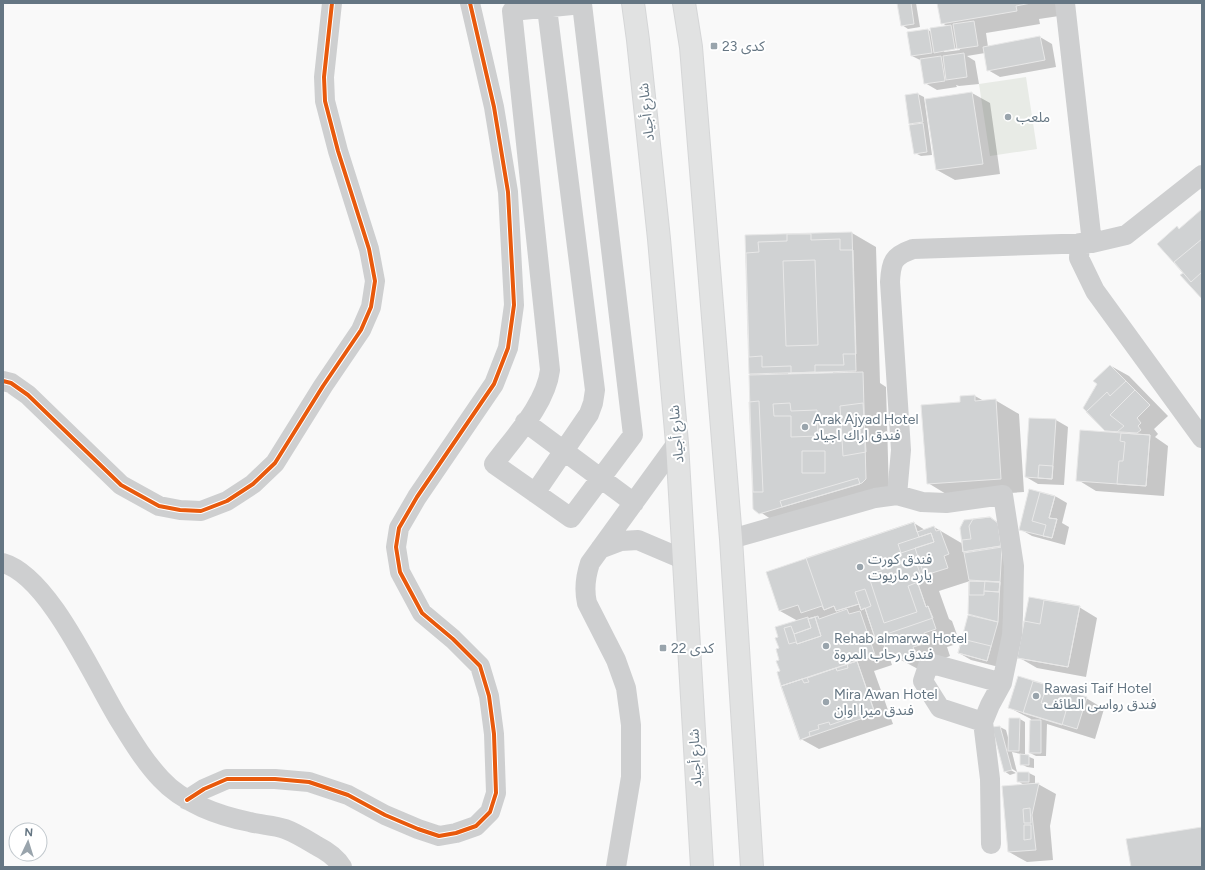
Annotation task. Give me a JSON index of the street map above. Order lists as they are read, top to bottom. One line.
{"streets":{"main road":["شارع أجياد"]},"places":{"transit":["كدى 23","كدى 22"],"other":["ملعب","Arak Ajyad Hotel فندق اراك اجياد","فندق كورت يارد ماريوت","Rehab almarwa Hotel فندق رحاب المروة","Rawasi Taif Hotel فندق رواسى الطائف","Mira Awan Hotel فندق ميرا اوان"]},"north":"top"}
